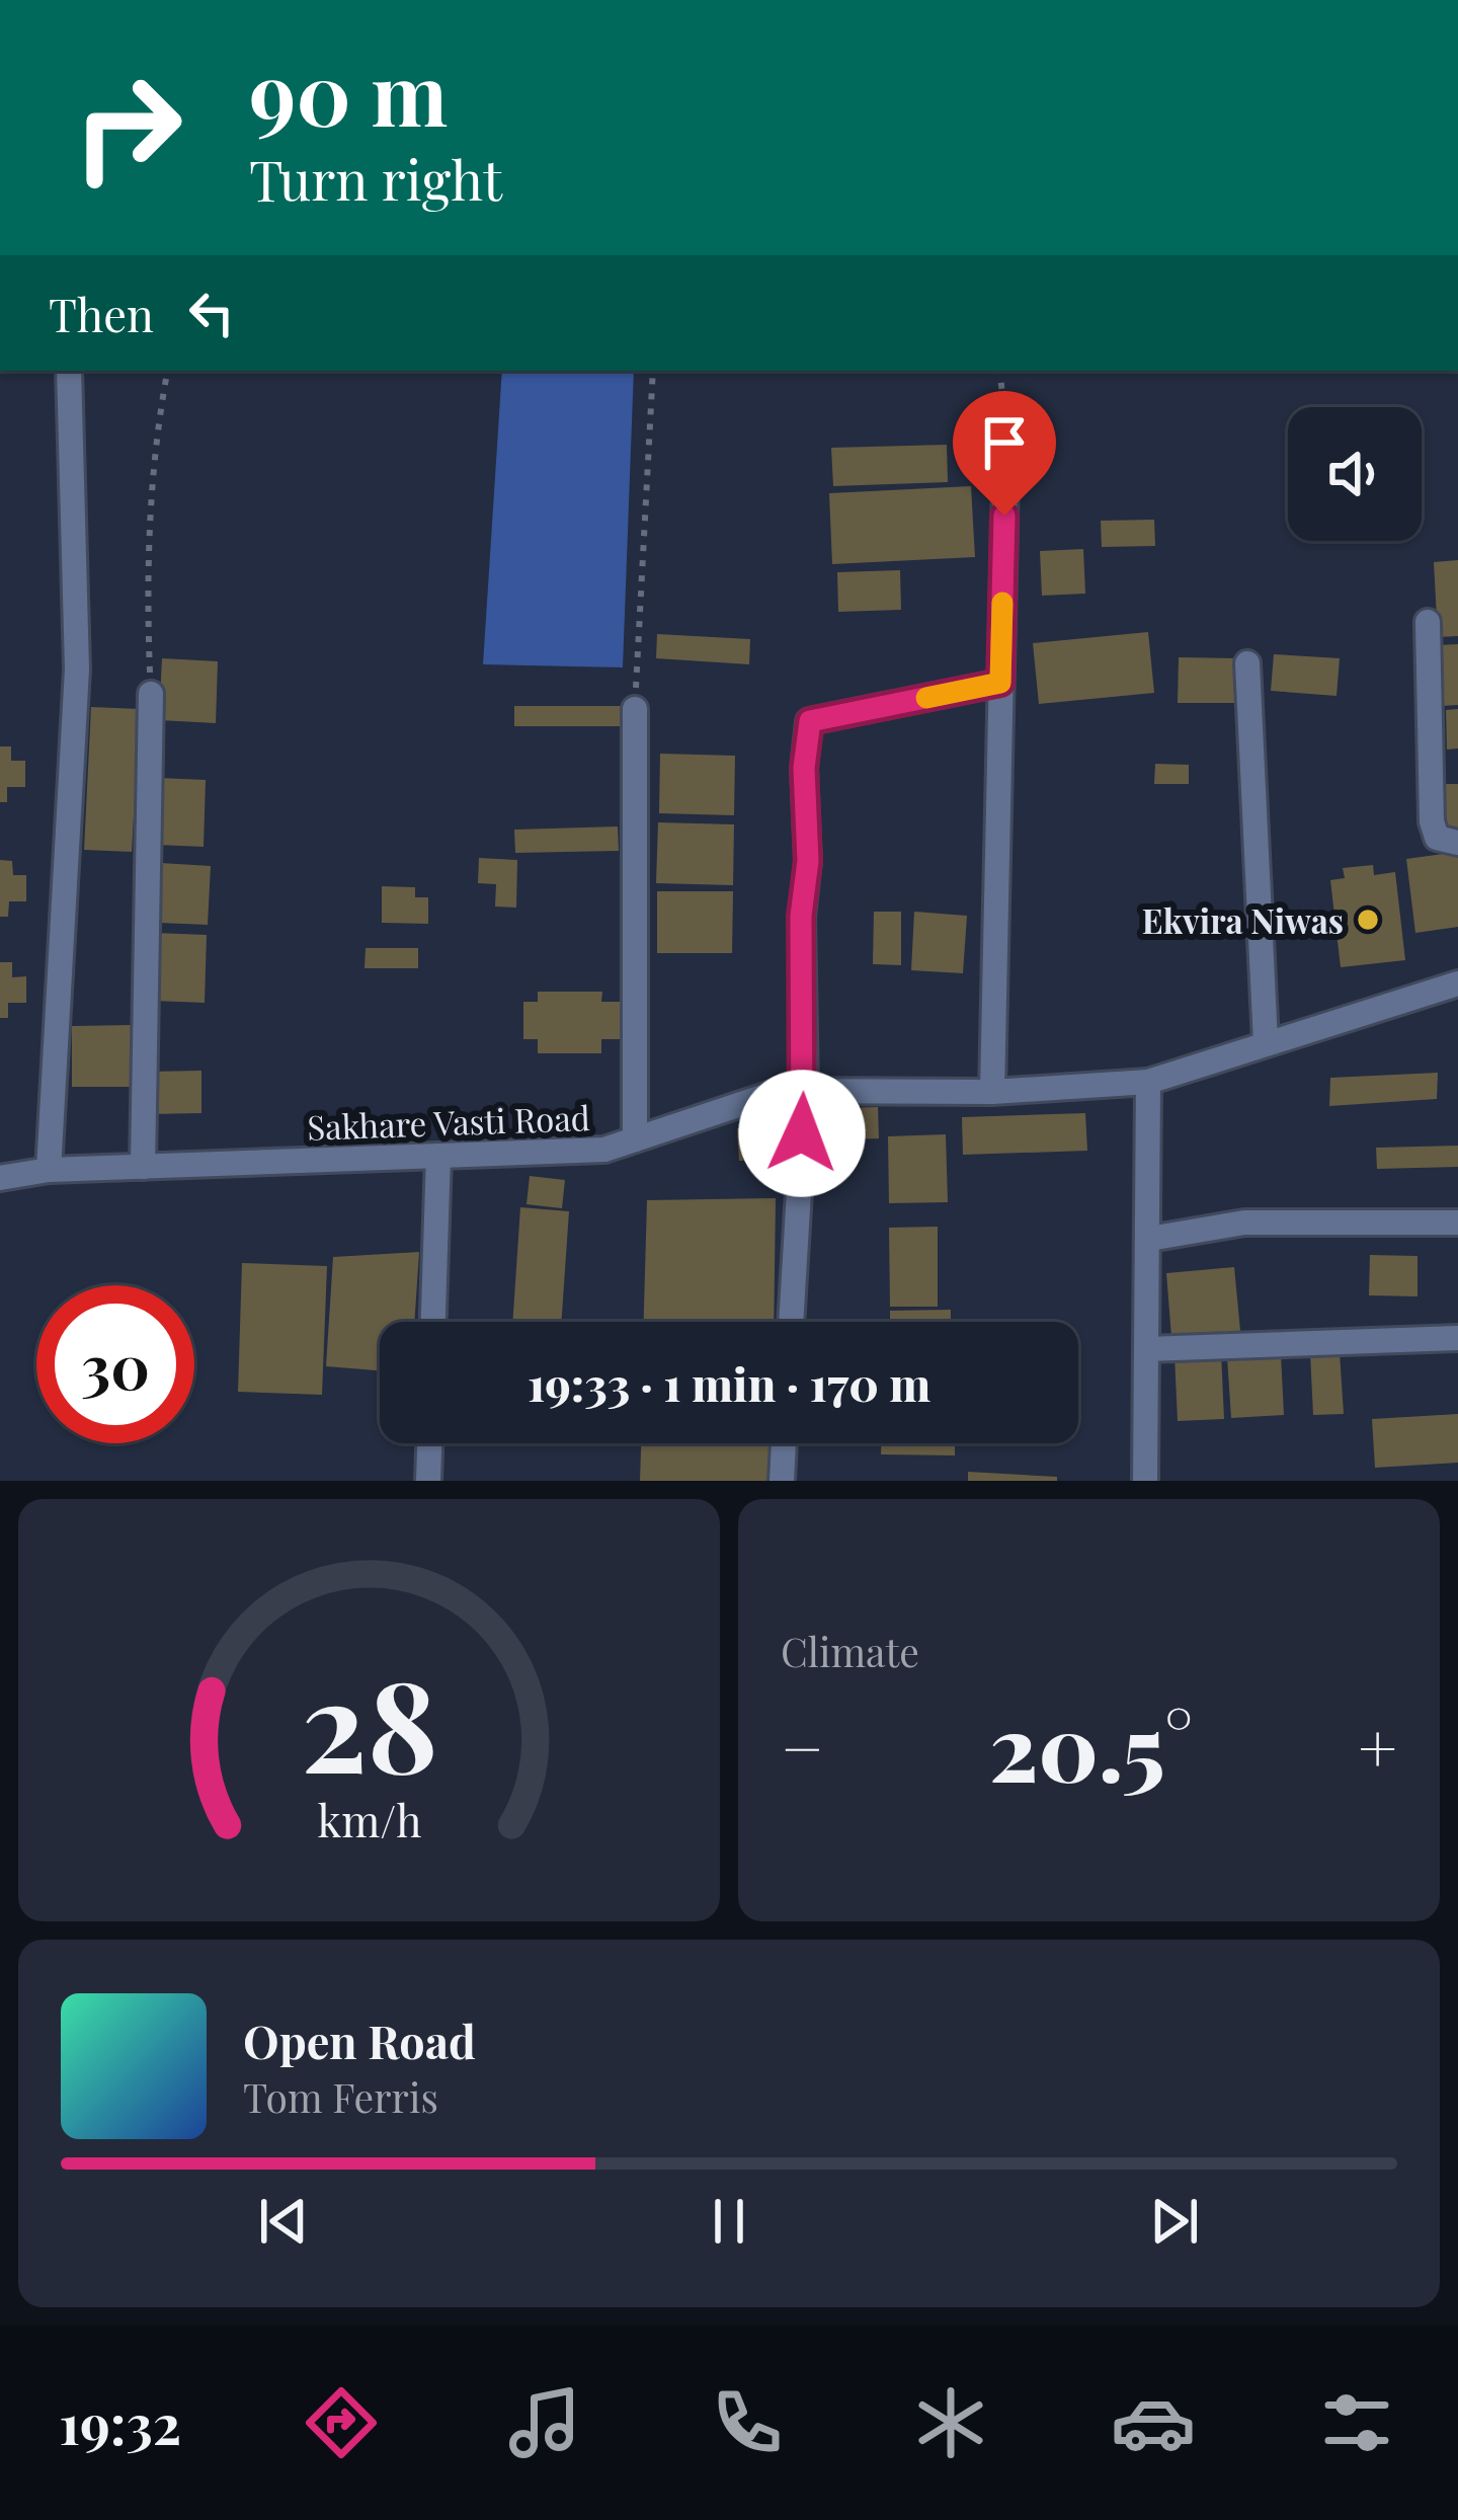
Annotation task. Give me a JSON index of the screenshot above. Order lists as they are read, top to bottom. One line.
{"streets":{"street":["Sakhare Vasti Road"]},"places":["Ekvira Niwas"],"page":{"turn":["90 m","Turn right"],"then":"Then","limit":"30","trip":"19:33 · 1 min · 170 m","tile":"Climate","heat":["−","20.5°","+"],"song":["Open Road","Tom Ferris"],"tabs":"19:32","gauge":["28","km/h"]}}
